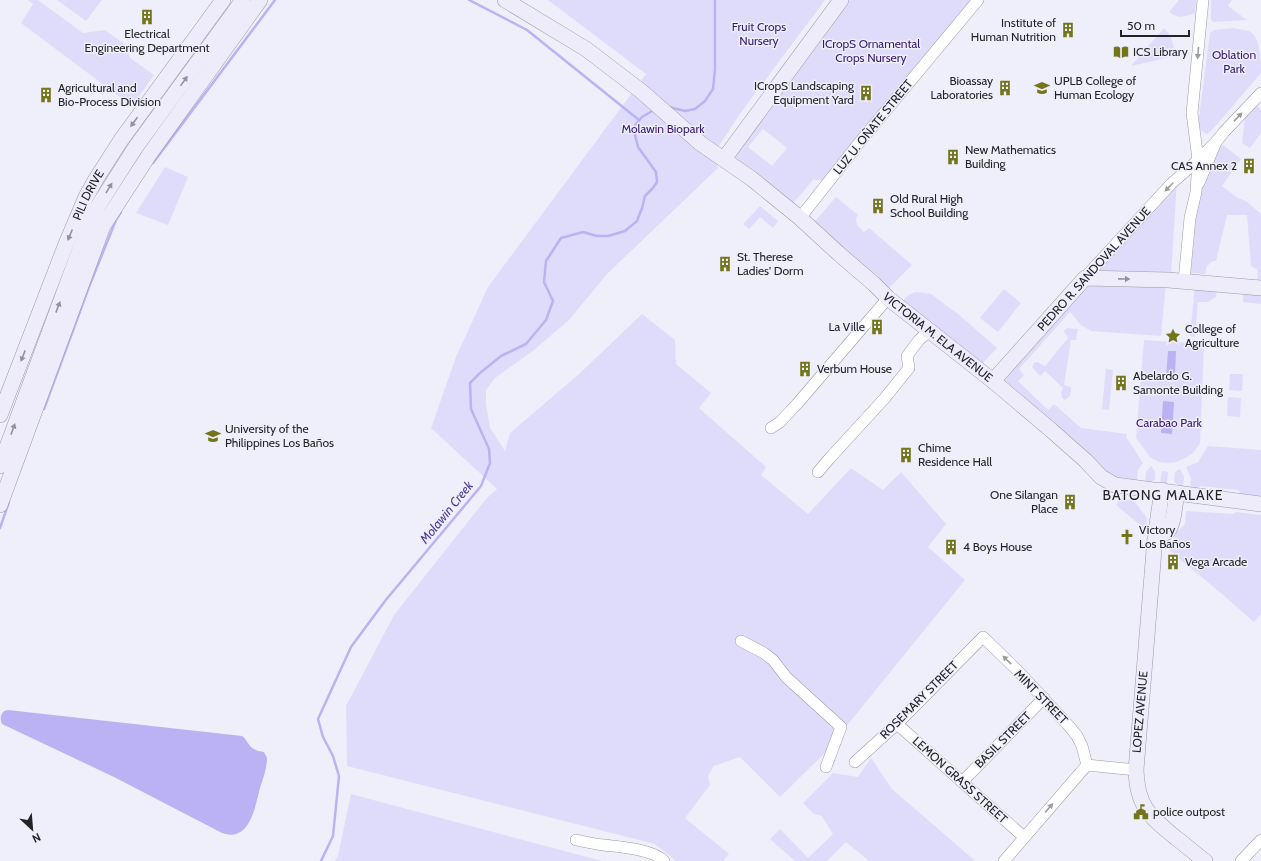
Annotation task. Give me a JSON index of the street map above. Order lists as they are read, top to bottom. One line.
{"streets":{"street":["LUZ U. OÑATE STREET","PILI DRIVE","PEDRO R. SANDOVAL AVENUE","VICTORIA M. ELA AVENUE","MINT STREET","ROSEMARY STREET","LOPEZ AVENUE","BASIL STREET","LEMON GRASS STREET"]},"crossings":[["LUZ U. OÑATE STREET","VICTORIA M. ELA AVENUE"],["PEDRO R. SANDOVAL AVENUE","VICTORIA M. ELA AVENUE"],["VICTORIA M. ELA AVENUE","LOPEZ AVENUE"],["MINT STREET","ROSEMARY STREET"],["MINT STREET","BASIL STREET"],["ROSEMARY STREET","LEMON GRASS STREET"],["BASIL STREET","LEMON GRASS STREET"]],"one_way":["PEDRO R. SANDOVAL AVENUE","MINT STREET"],"districts":["BATONG MALAKE"],"water":["Molawin Creek"],"parks":["Fruit Crops Nursery","ICropS Ornamental Crops Nursery","Oblation Park","Molawin Biopark","Carabao Park"],"places":{"building":["Electrical Engineering Department","Institute of Human Nutrition","Bioassay Laboratories","ICropS Landscaping Equipment Yard","Agricultural and Bio-Process Division","New Mathematics Building","CAS Annex 2","Old Rural High School Building","St. Therese Ladies' Dorm","La Ville","Verbum House","Abelardo G. Samonte Building","Chime Residence Hall","One Silangan Place","4 Boys House","Vega Arcade"],"library":["ICS Library"],"school or university":["UPLB College of Human Ecology","University of the Philippines Los Baños"],"place":["College of Agriculture"],"church":["Victory Los Baños"],"public building":["police outpost"]},"scale_bar":"50 m","north":"bottom right"}
